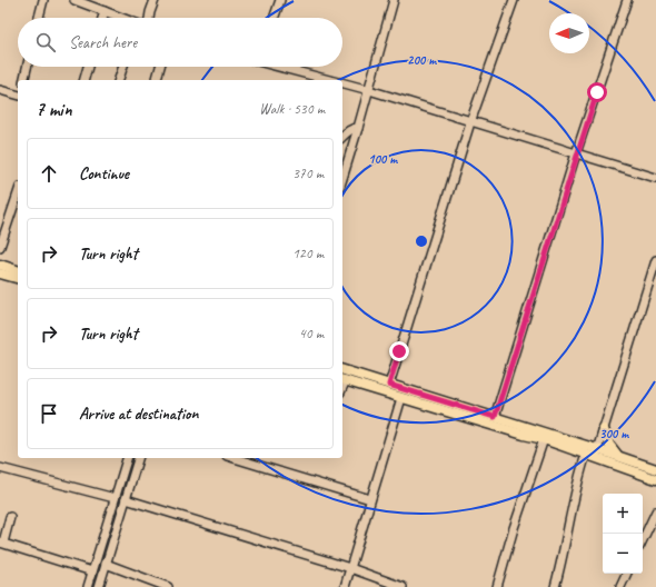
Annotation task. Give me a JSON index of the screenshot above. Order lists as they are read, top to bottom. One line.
{"north":"left","page":{"search":"Search here","heading":["7 min","Walk · 530 m"],"list":[["Continue","370 m"],["Turn right","120 m"],["Turn right","40 m"],"Arrive at destination"],"map_buttons":["+","−"]},"rings":["200 m","100 m","300 m"]}
